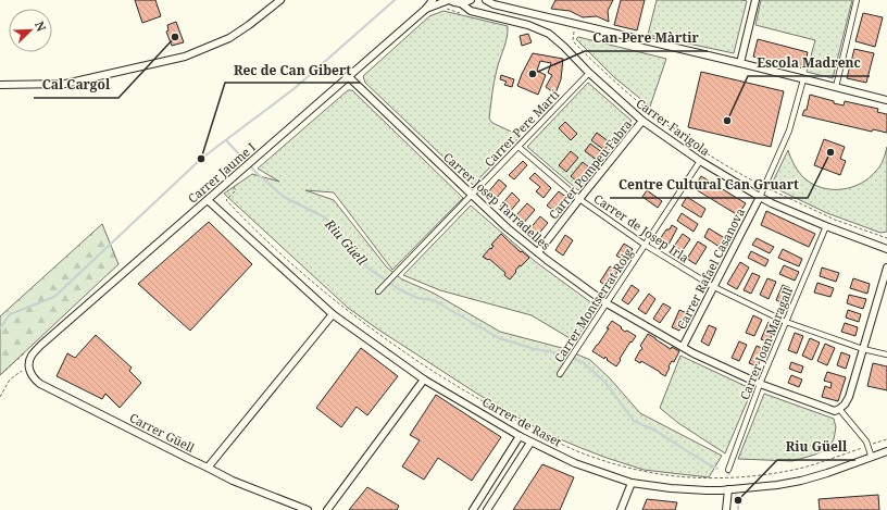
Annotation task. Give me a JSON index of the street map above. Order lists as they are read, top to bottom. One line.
{"streets":{"street":["Carrer Farigola","Carrer Pere Martí","Carrer Pompeu Fabra","Carrer Jaume I","Carrer Josep Tarradelles","Carrer de Josep Irla","Carrer Rafael Casanova","Carrer Montserrat Roig","Carrer Joan Maragall","Carrer de Raset","Carrer Güell"]},"crossings":[["Carrer Farigola","Carrer Pere Martí"],["Carrer Farigola","Carrer Pompeu Fabra"],["Carrer Farigola","Carrer Jaume I"],["Carrer Farigola","Carrer Rafael Casanova"],["Carrer Farigola","Carrer Montserrat Roig"],["Carrer Farigola","Carrer Joan Maragall"],["Carrer Pere Martí","Carrer Josep Tarradelles"],["Carrer Pere Martí","Carrer de Josep Irla"],["Carrer Pompeu Fabra","Carrer Josep Tarradelles"],["Carrer Pompeu Fabra","Carrer de Josep Irla"],["Carrer Jaume I","Carrer Josep Tarradelles"],["Carrer Jaume I","Carrer de Raset"],["Carrer Jaume I","Carrer Güell"],["Carrer Josep Tarradelles","Carrer Rafael Casanova"],["Carrer Josep Tarradelles","Carrer Montserrat Roig"],["Carrer Josep Tarradelles","Carrer Joan Maragall"],["Carrer de Josep Irla","Carrer Rafael Casanova"],["Carrer de Josep Irla","Carrer Montserrat Roig"],["Carrer de Josep Irla","Carrer Joan Maragall"]],"water":["Riu Güell"],"places":["Cal Cargol","Can Pere Màrtir","Escola Madrenc","Centre Cultural Can Gruart","Rec de Can Gibert","Riu Güell"],"north":"top right"}
